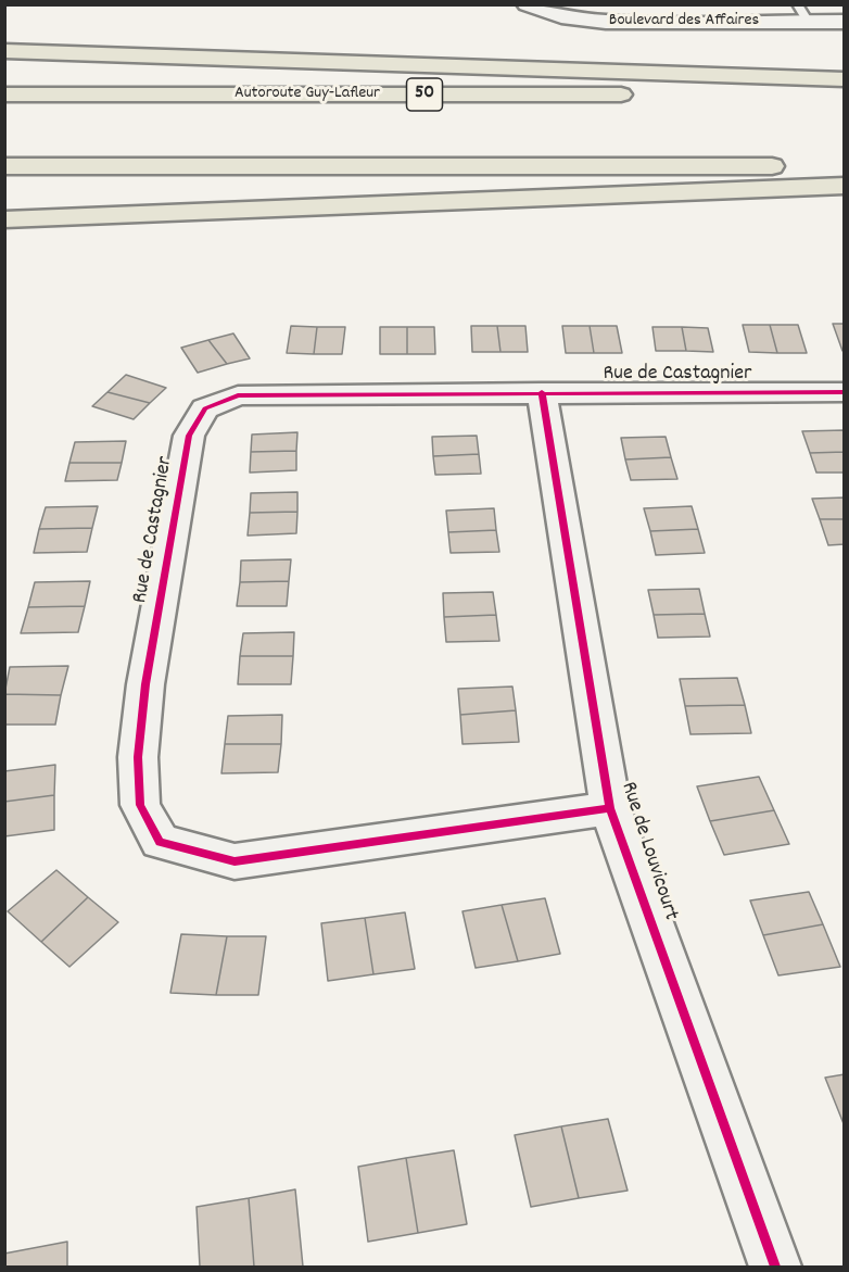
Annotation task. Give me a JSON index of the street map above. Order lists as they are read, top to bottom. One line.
{"streets":{"highway":["Autoroute Guy-Lafleur","50"],"street":["Boulevard des Affaires","Rue de Castagnier","Rue de Louvicourt"]},"crossings":[["Rue de Castagnier","Rue de Louvicourt"]]}
